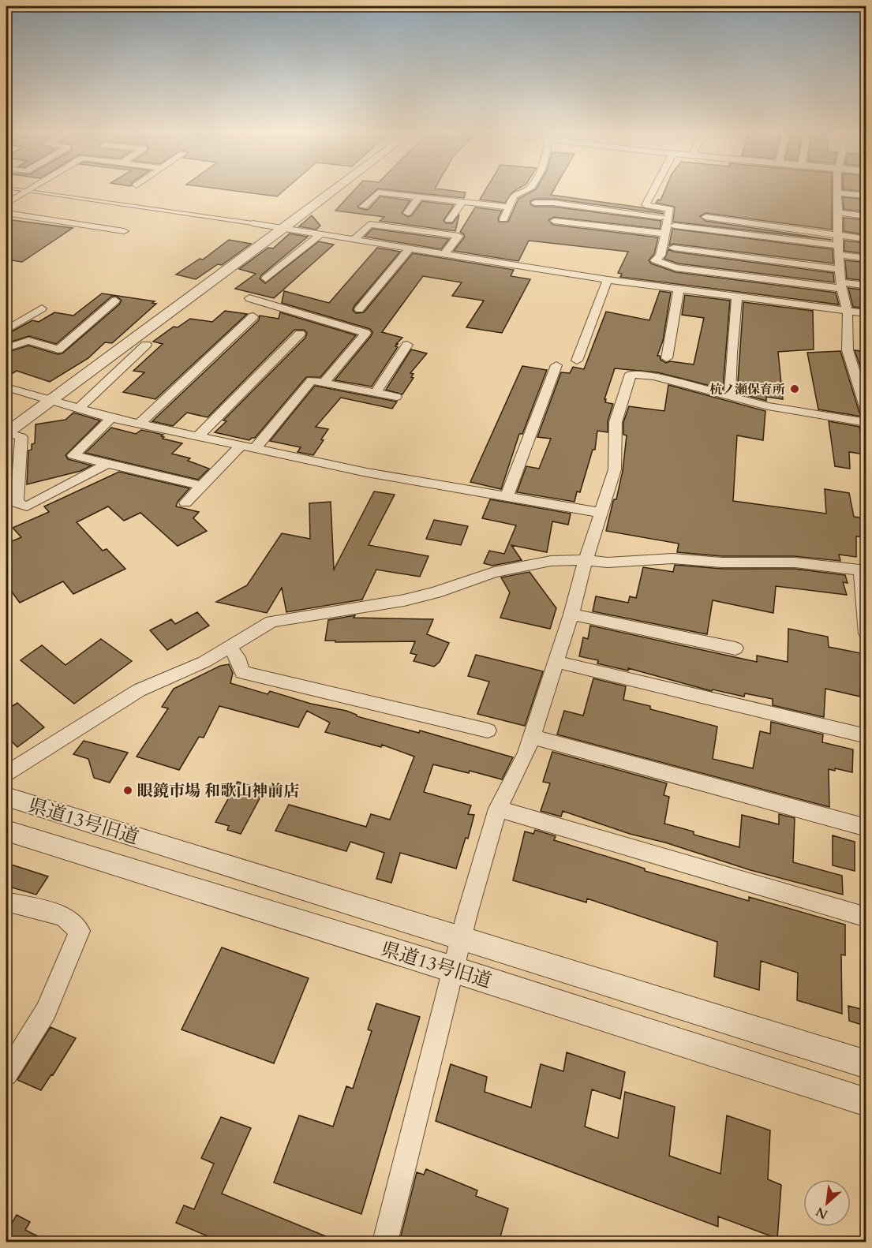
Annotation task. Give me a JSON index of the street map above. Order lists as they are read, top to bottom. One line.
{"streets":{"street":["県道13号旧道"]},"places":["杭ノ瀬保育所","眼鏡市場 和歌山神前店"],"north":"bottom left"}
